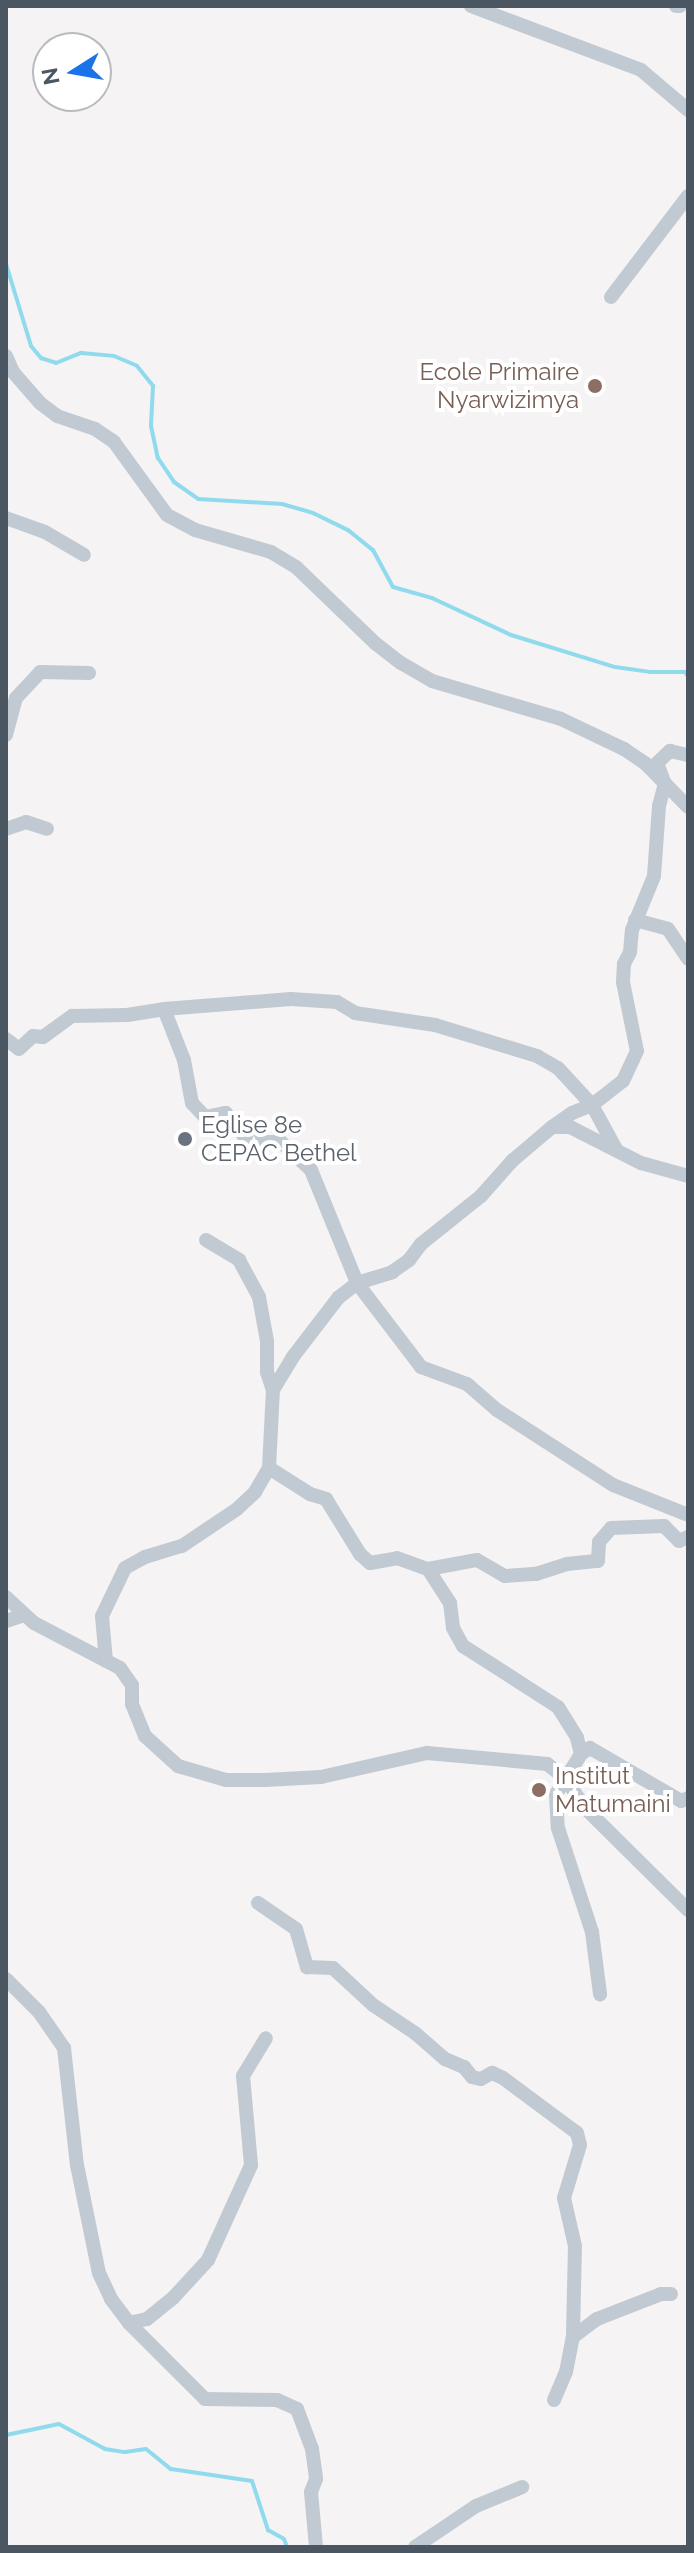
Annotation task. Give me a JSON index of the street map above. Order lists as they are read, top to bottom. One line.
{"places":["Ecole Primaire Nyarwizimya","Eglise 8e CEPAC Bethel","Institut Matumaini"],"north":"left"}
